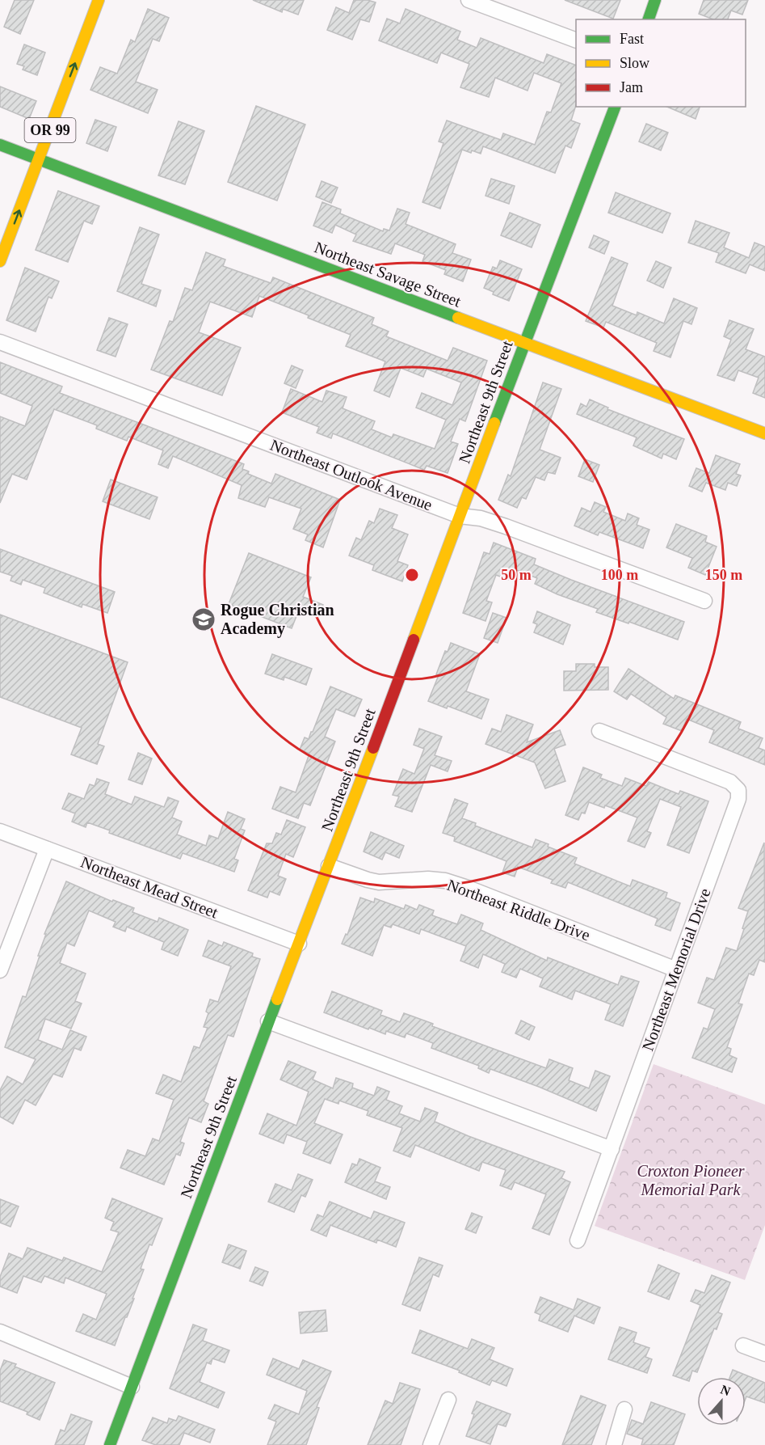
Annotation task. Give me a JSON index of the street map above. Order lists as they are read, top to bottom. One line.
{"streets":{"main road":["OR 99","Northeast Savage Street","Northeast 9th Street"],"street":["Northeast Outlook Avenue","Northeast Mead Street","Northeast Riddle Drive","Northeast Memorial Drive"]},"crossings":[["OR 99","Northeast Savage Street"],["Northeast Savage Street","Northeast 9th Street"],["Northeast 9th Street","Northeast Outlook Avenue"],["Northeast 9th Street","Northeast Mead Street"],["Northeast 9th Street","Northeast Riddle Drive"],["Northeast Riddle Drive","Northeast Memorial Drive"]],"parks":["Croxton Pioneer Memorial Park"],"places":{"school or university":["Rogue Christian Academy"]},"legend":["Fast","Slow","Jam"],"north":"top","rings":["50 m","100 m","150 m"]}
